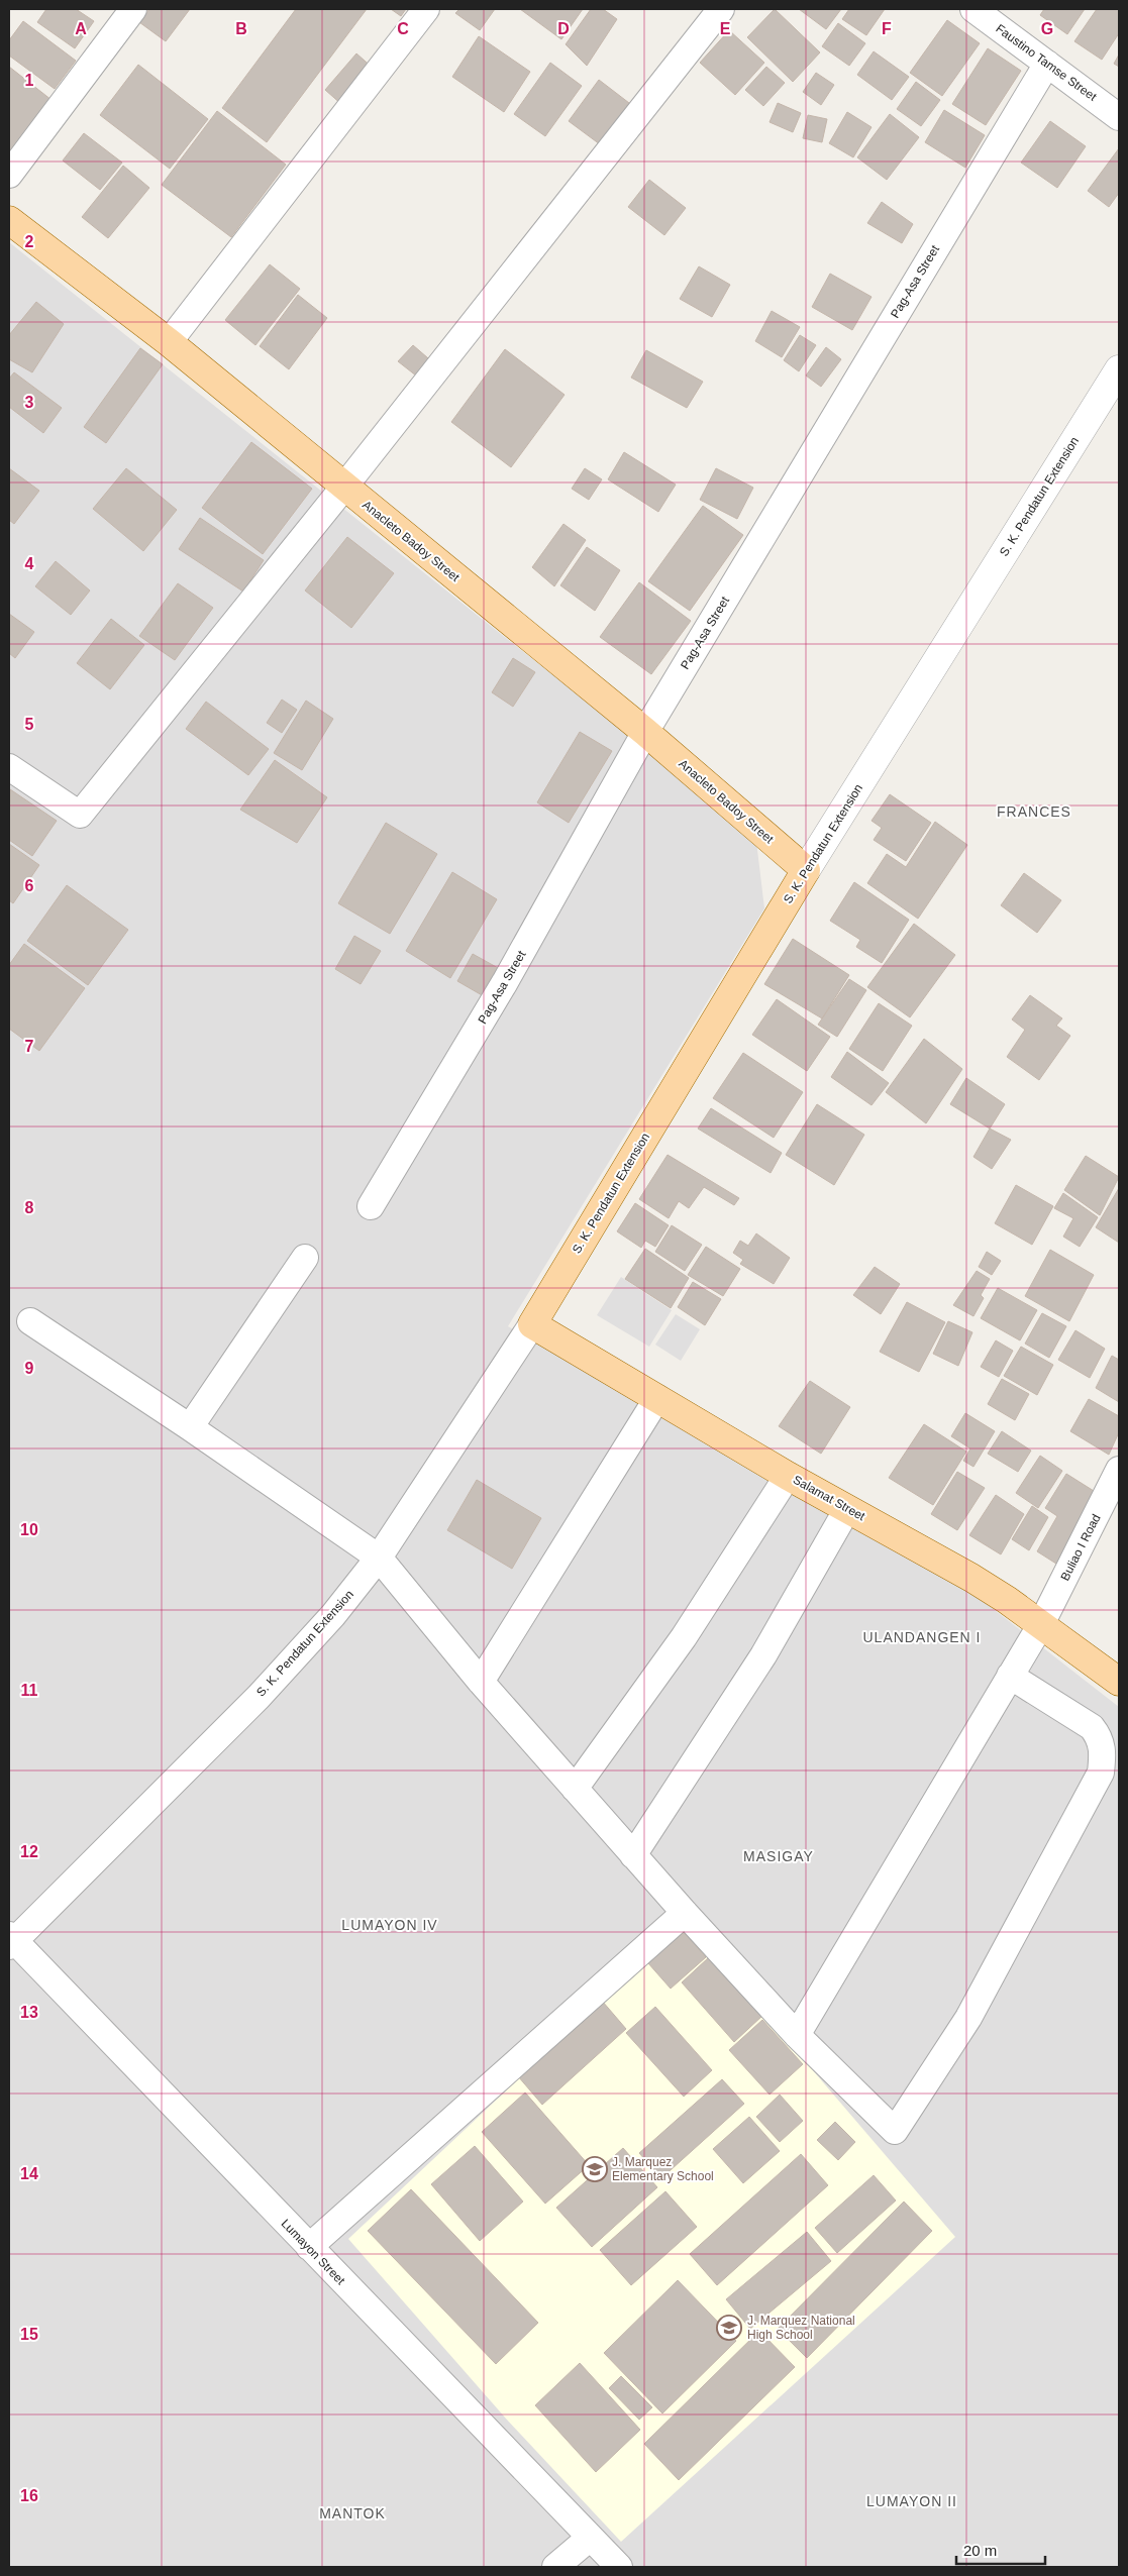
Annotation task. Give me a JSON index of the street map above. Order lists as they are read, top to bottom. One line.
{"streets":{"main road":["S. K. Pendatun Extension","Anacleto Badoy Street","Salamat Street"],"street":["Faustino Tamse Street","Pag-Asa Street","Buliao I Road","Lumayon Street"]},"crossings":[["Faustino Tamse Street","Pag-Asa Street"],["Pag-Asa Street","Anacleto Badoy Street"],["S. K. Pendatun Extension","Anacleto Badoy Street"],["S. K. Pendatun Extension","Salamat Street"],["S. K. Pendatun Extension","Lumayon Street"],["Salamat Street","Buliao I Road"]],"districts":["FRANCES","ULANDANGEN I","MASIGAY","LUMAYON IV","LUMAYON II","MANTOK"],"places":{"school or university":["J. Marquez Elementary School","J. Marquez National High School"]},"scale_bar":"20 m","grid":{"columns":["A","B","C","D","E","F","G"],"rows":["1","2","3","4","5","6","7","8","9","10","11","12","13","14","15","16"]}}
